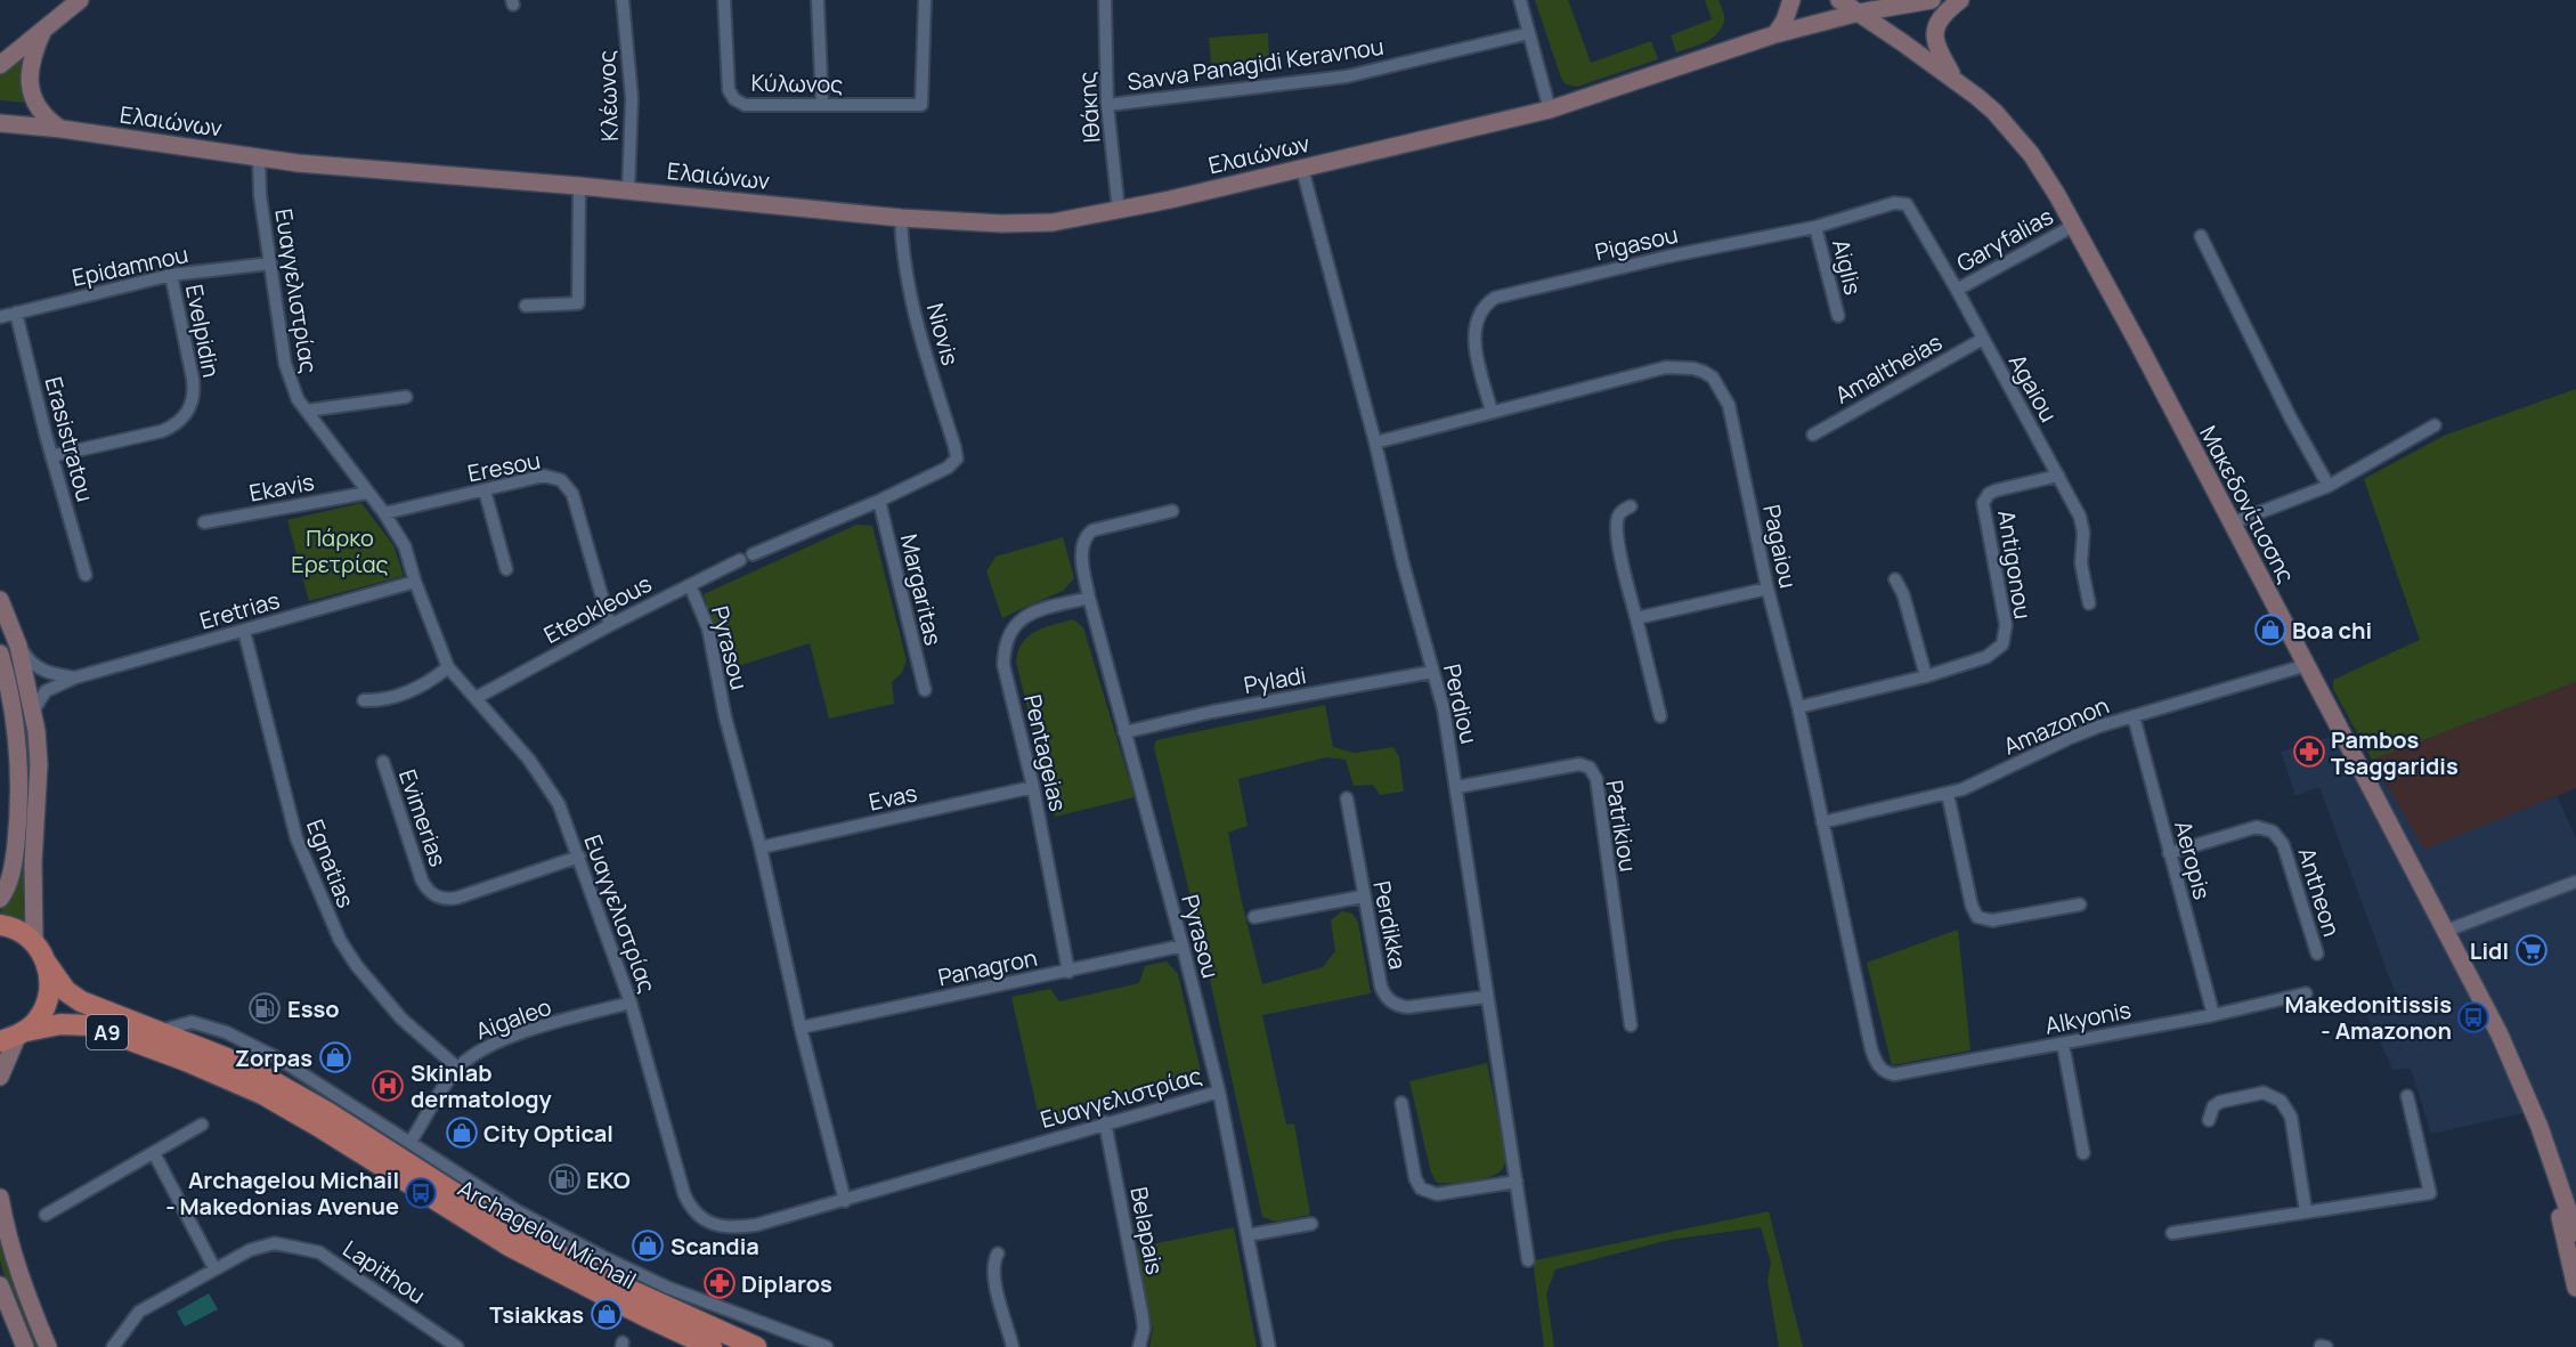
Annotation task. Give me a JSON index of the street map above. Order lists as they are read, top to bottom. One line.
{"streets":{"main road":["Ελαιώνων","Μακεδονίτισσης","A9","Archagelou Michail"],"street":["Savva Panagidi Keravnou","Κύλωνος","Κλέωνος","Ιθάκης","Garyfalias","Pigasou","Epidamnou","Aiglis","Ευαγγελιστρίας","Evelpidin","Niovis","Amaltheias","Agaiou","Erasistratou","Eresou","Ekavis","Pagaiou","Antigonou","Margaritas","Eteokleous","Eretrias","Pyrasou","Pyladi","Perdiou","Amazonon","Pentageias","Evas","Evimerias","Patrikiou","Aeropis","Egnatias","Antheon","Perdikka","Panagron","Alkyonis","Aigaleo","Belapais","Lapithou"]},"crossings":[["Savva Panagidi Keravnou","Ιθάκης"],["Κλέωνος","Ελαιώνων"],["Ιθάκης","Ελαιώνων"],["Ελαιώνων","Ευαγγελιστρίας"],["Ελαιώνων","Niovis"],["Ελαιώνων","Μακεδονίτισσης"],["Ελαιώνων","Perdiou"],["Garyfalias","Agaiou"],["Garyfalias","Μακεδονίτισσης"],["Pigasou","Aiglis"],["Pigasou","Agaiou"],["Pigasou","Pagaiou"],["Epidamnou","Ευαγγελιστρίας"],["Epidamnou","Evelpidin"],["Epidamnou","Erasistratou"],["Ευαγγελιστρίας","Eresou"],["Ευαγγελιστρίας","Ekavis"],["Ευαγγελιστρίας","Eteokleous"],["Ευαγγελιστρίας","Eretrias"],["Ευαγγελιστρίας","Pyrasou"],["Ευαγγελιστρίας","Evimerias"],["Ευαγγελιστρίας","Aigaleo"],["Ευαγγελιστρίας","Belapais"],["Evelpidin","Erasistratou"],["Niovis","Margaritas"],["Amaltheias","Agaiou"],["Agaiou","Antigonou"],["Eresou","Eteokleous"],["Μακεδονίτισσης","Amazonon"],["Pagaiou","Perdiou"],["Pagaiou","Amazonon"],["Pagaiou","Alkyonis"],["Eteokleous","Pyrasou"],["Eretrias","Egnatias"],["Pyrasou","Pyladi"],["Pyrasou","Pentageias"],["Pyrasou","Evas"],["Pyrasou","Panagron"],["Pyladi","Perdiou"],["Perdiou","Patrikiou"],["Perdiou","Perdikka"],["Amazonon","Aeropis"],["Pentageias","Evas"],["Pentageias","Panagron"],["Aeropis","Antheon"],["Aeropis","Alkyonis"],["Egnatias","Aigaleo"],["A9","Archagelou Michail"]],"parks":["Πάρκο Ερετρίας"],"places":{"shop":["Boa chi","Zorpas","City Optical","Scandia","Tsiakkas"],"pharmacy":["Pambos Tsaggaridis","Diplaros"],"supermarket":["Lidl"],"fuel station":["Esso","EKO"],"bus stop":["Makedonitissis - Amazonon","Archagelou Michail - Makedonias Avenue"],"hospital":["Skinlab dermatology"]}}
